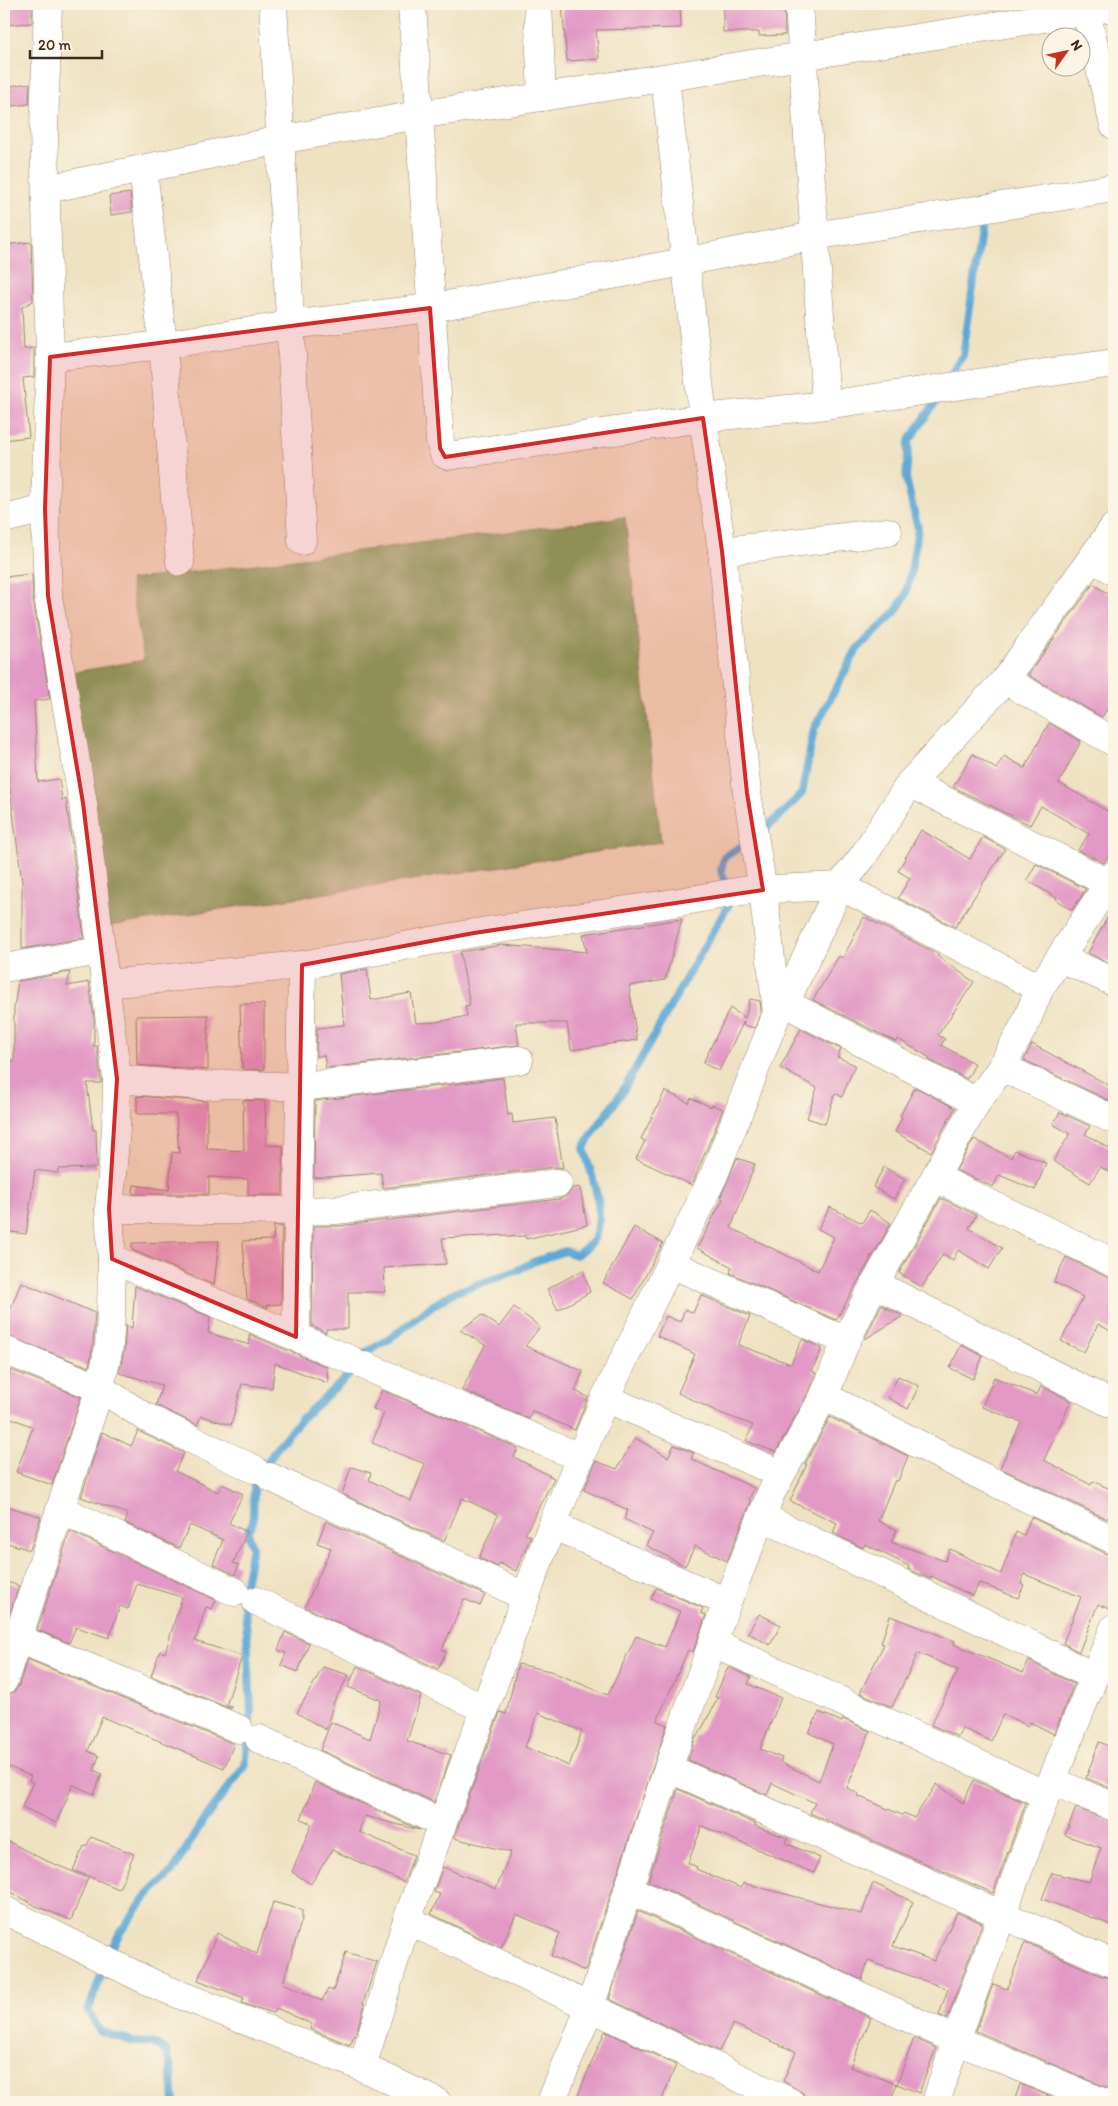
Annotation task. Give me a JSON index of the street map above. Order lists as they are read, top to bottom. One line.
{"scale_bar":"20 m","north":"top right"}
